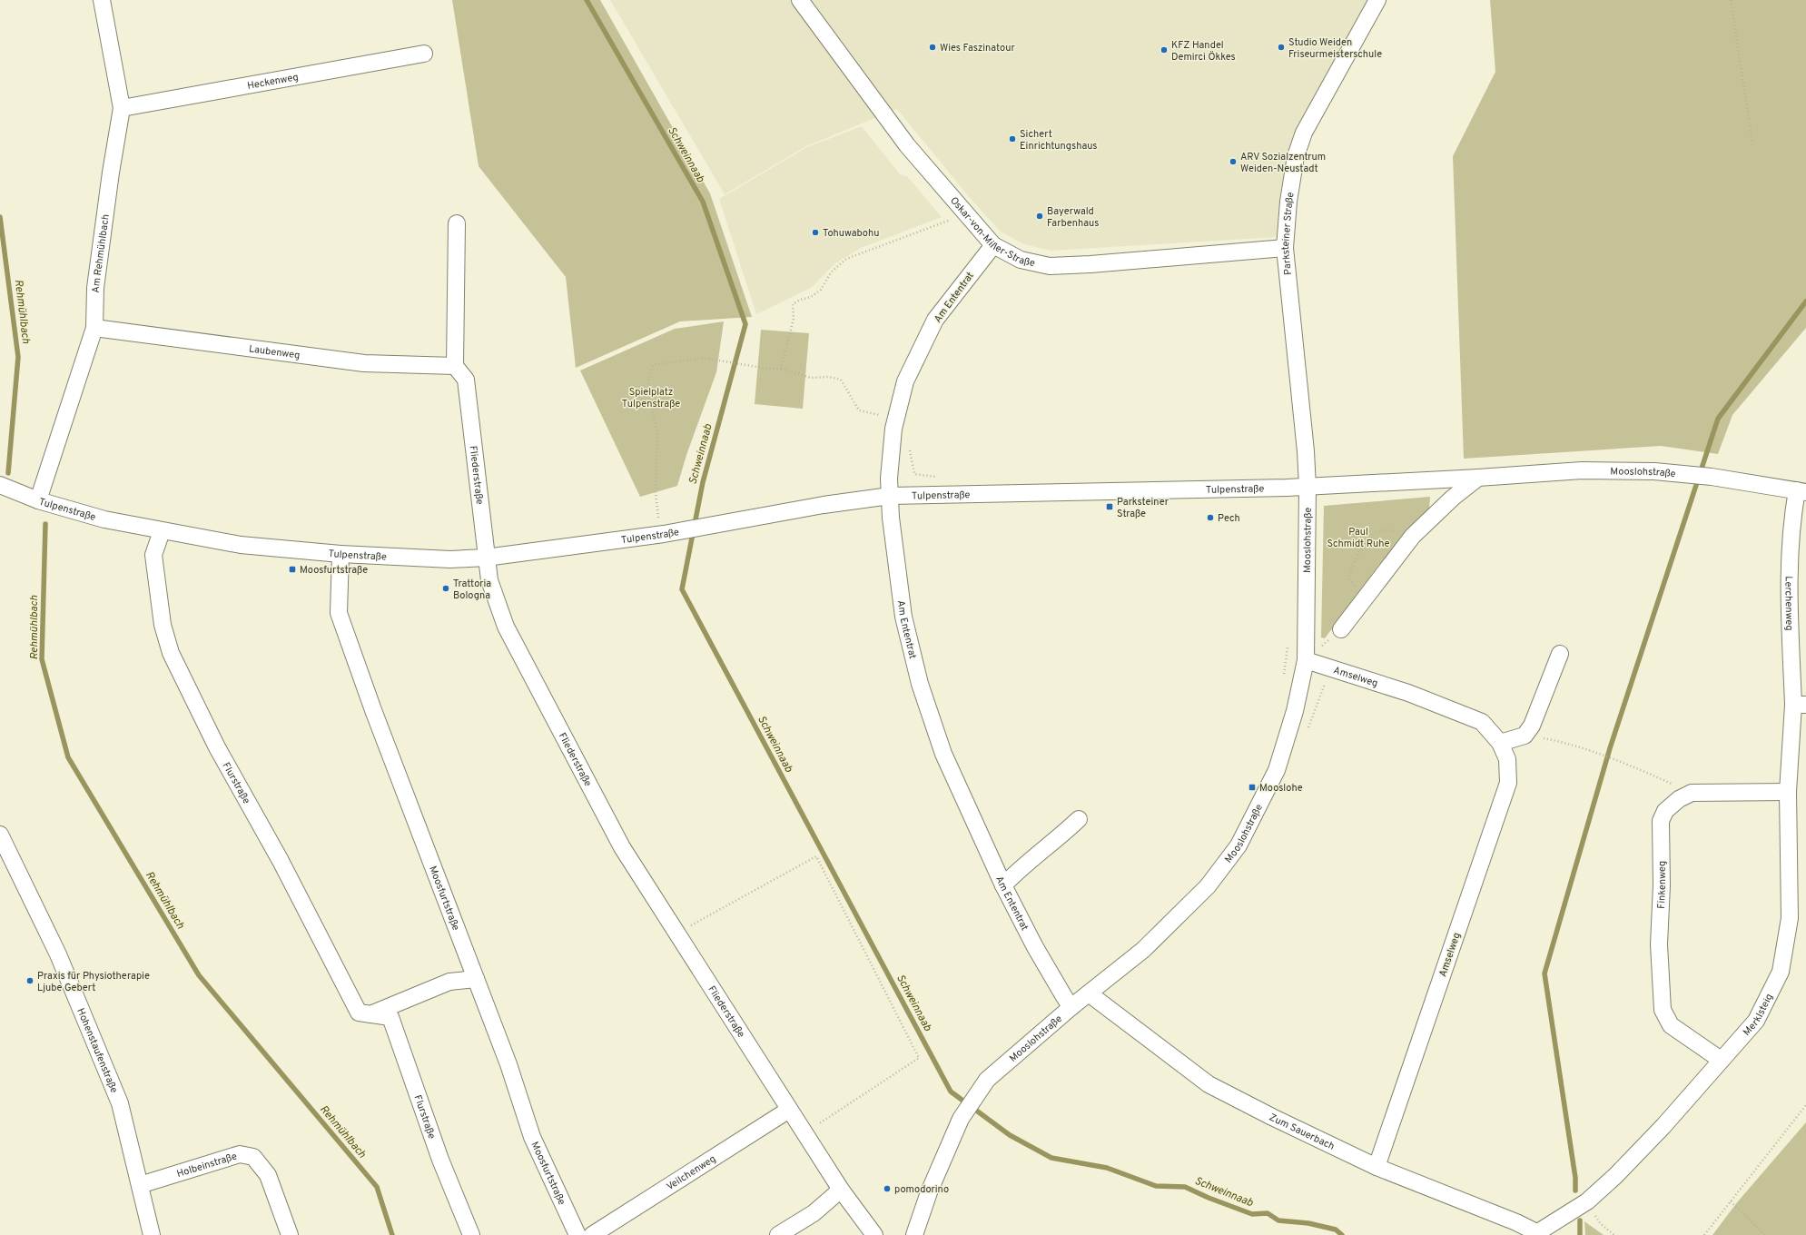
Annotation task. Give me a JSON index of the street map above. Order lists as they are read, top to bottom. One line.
{"streets":{"street":["Heckenweg","Oskar-von-Miller-Straße","Parksteiner Straße","Am Rehmühlbach","Am Ententrat","Laubenweg","Mooslohstraße","Fliederstraße","Tulpenstraße","Lerchenweg","Amselweg","Flurstraße","Finkenweg","Moosfurtstraße","Merklsteig","Hohenstaufenstraße","Zum Sauerbach","Holbeinstraße","Veilchenweg"]},"crossings":[["Heckenweg","Am Rehmühlbach"],["Oskar-von-Miller-Straße","Parksteiner Straße"],["Oskar-von-Miller-Straße","Am Ententrat"],["Parksteiner Straße","Mooslohstraße"],["Parksteiner Straße","Tulpenstraße"],["Am Rehmühlbach","Laubenweg"],["Am Rehmühlbach","Tulpenstraße"],["Am Ententrat","Mooslohstraße"],["Am Ententrat","Tulpenstraße"],["Laubenweg","Fliederstraße"],["Mooslohstraße","Tulpenstraße"],["Mooslohstraße","Lerchenweg"],["Mooslohstraße","Amselweg"],["Mooslohstraße","Zum Sauerbach"],["Fliederstraße","Tulpenstraße"],["Fliederstraße","Veilchenweg"],["Tulpenstraße","Flurstraße"],["Tulpenstraße","Moosfurtstraße"],["Lerchenweg","Merklsteig"],["Amselweg","Zum Sauerbach"],["Finkenweg","Merklsteig"],["Merklsteig","Zum Sauerbach"],["Hohenstaufenstraße","Holbeinstraße"]],"water":["Schweinnaab","Rehmühlbach"],"parks":["Spielplatz Tulpenstraße","Paul Schmidt Ruhe"],"places":{"other":["Wies Faszinatour","Studio Weiden Friseurmeisterschule","KFZ Handel Demirci Ökkes","Sichert Einrichtungshaus","ARV Sozialzentrum Weiden-Neustadt","Bayerwald Farbenhaus","Tohuwabohu","Pech","Trattoria Bologna","Praxis für Physiotherapie Ljube Gebert","pomodorino"],"transit":["Parksteiner Straße","Moosfurtstraße","Mooslohe"]}}
